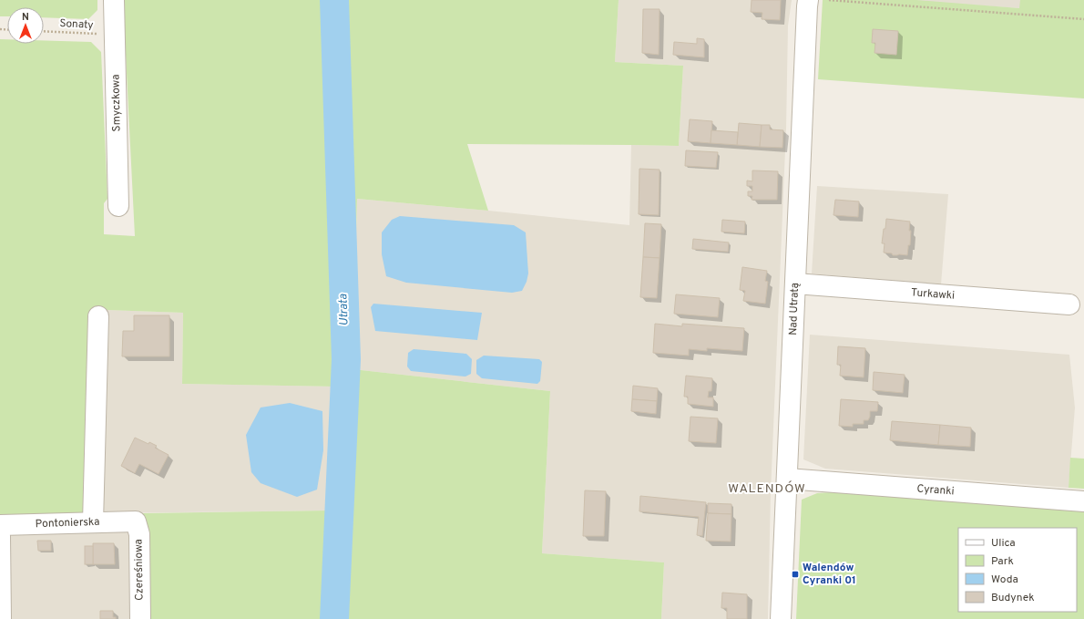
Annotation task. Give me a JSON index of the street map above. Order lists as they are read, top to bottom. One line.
{"streets":{"street":["Smyczkowa","Turkawki","Nad Utratą","Cyranki","Pontonierska","Czereśniowa"],"path":["Sonaty"]},"crossings":[["Sonaty","Smyczkowa"],["Turkawki","Nad Utratą"],["Nad Utratą","Cyranki"],["Pontonierska","Czereśniowa"]],"districts":["WALENDÓW"],"water":["Utrata"],"places":{"transit":["Walendów Cyranki 01"]},"legend":["Ulica","Park","Woda","Budynek"],"north":"top"}
